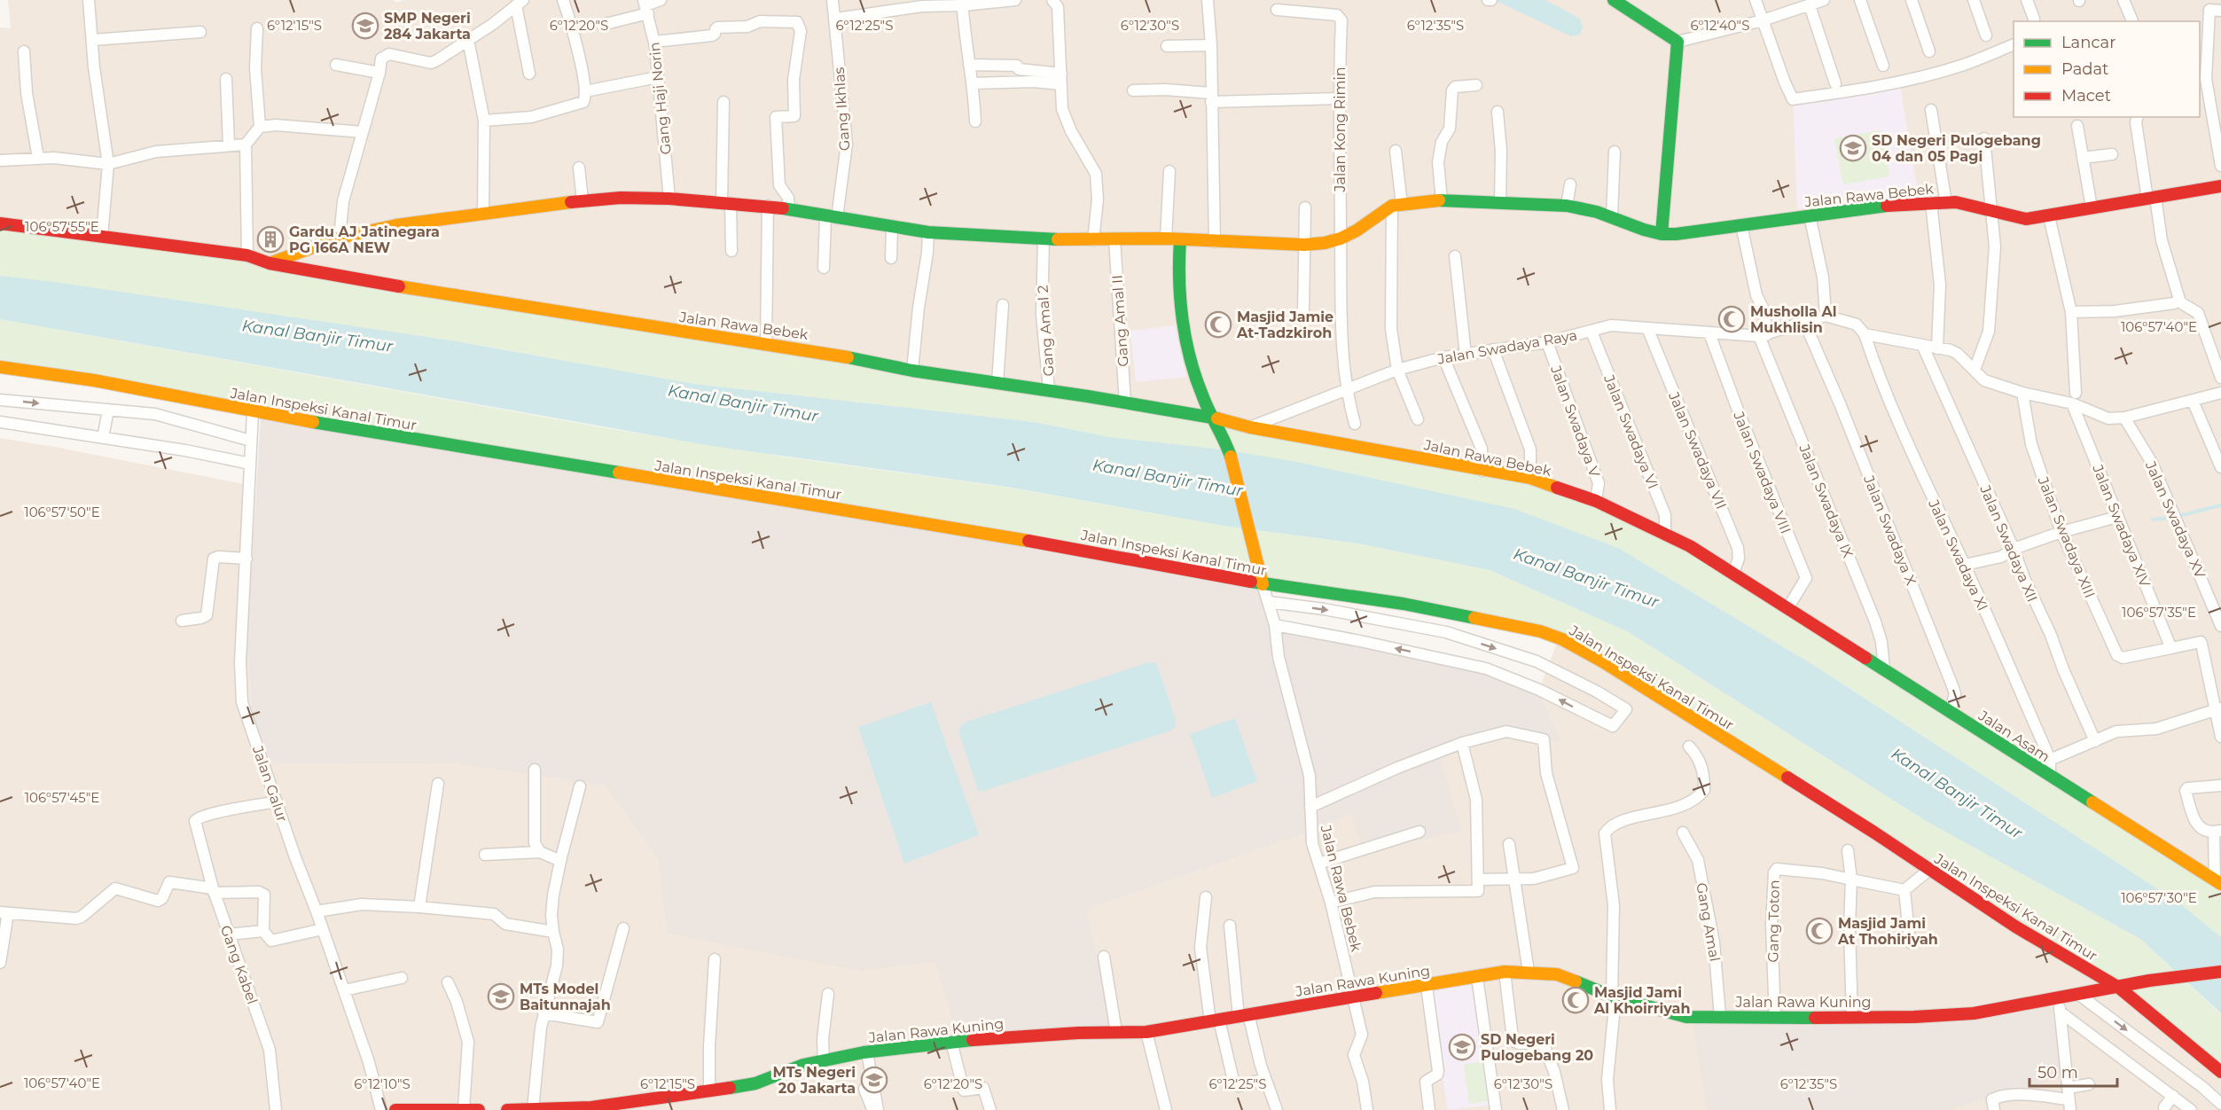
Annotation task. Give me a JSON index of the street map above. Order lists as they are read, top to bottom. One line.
{"streets":{"street":["Gang Haji Norin","Gang Ikhlas","Jalan Kong Rimin","Jalan Rawa Bebek","Gang Amal II","Gang Amal 2","Jalan Swadaya Raya","Jalan Inspeksi Kanal Timur","Jalan Swadaya V","Jalan Swadaya VI","Jalan Swadaya VII","Jalan Swadaya VIII","Jalan Swadaya IX","Jalan Swadaya XV","Jalan Swadaya XIV","Jalan Swadaya X","Jalan Swadaya XIII","Jalan Swadaya XII","Jalan Swadaya XI","Jalan Asam","Jalan Galur","Gang Toton","Gang Amal","Gang Kabel","Jalan Rawa Kuning"]},"crossings":[["Gang Haji Norin","Jalan Rawa Bebek"],["Gang Ikhlas","Jalan Rawa Bebek"],["Jalan Kong Rimin","Jalan Rawa Bebek"],["Jalan Kong Rimin","Jalan Swadaya Raya"],["Jalan Rawa Bebek","Gang Amal II"],["Jalan Rawa Bebek","Gang Amal 2"],["Jalan Rawa Bebek","Jalan Swadaya Raya"],["Jalan Rawa Bebek","Jalan Inspeksi Kanal Timur"],["Jalan Rawa Bebek","Jalan Swadaya V"],["Jalan Rawa Bebek","Jalan Swadaya VI"],["Jalan Rawa Bebek","Jalan Swadaya VII"],["Jalan Rawa Bebek","Jalan Swadaya VIII"],["Jalan Rawa Bebek","Jalan Swadaya IX"],["Jalan Rawa Bebek","Jalan Swadaya XIV"],["Jalan Rawa Bebek","Jalan Asam"],["Jalan Rawa Bebek","Jalan Rawa Kuning"],["Jalan Swadaya Raya","Jalan Swadaya V"],["Jalan Swadaya Raya","Jalan Swadaya VI"],["Jalan Swadaya Raya","Jalan Swadaya VII"],["Jalan Swadaya Raya","Jalan Swadaya VIII"],["Jalan Swadaya Raya","Jalan Swadaya IX"],["Jalan Swadaya Raya","Jalan Swadaya X"],["Jalan Inspeksi Kanal Timur","Jalan Galur"],["Jalan Inspeksi Kanal Timur","Jalan Rawa Kuning"],["Jalan Swadaya VIII","Jalan Asam"],["Jalan Swadaya IX","Jalan Asam"],["Jalan Swadaya XIV","Jalan Swadaya XIII"],["Jalan Swadaya X","Jalan Asam"],["Jalan Swadaya XI","Jalan Asam"],["Jalan Galur","Gang Kabel"],["Gang Toton","Jalan Rawa Kuning"],["Gang Amal","Jalan Rawa Kuning"]],"water":["Kanal Banjir Timur"],"places":{"school or university":["SMP Negeri 284 Jakarta","SD Negeri Pulogebang 04 dan 05 Pagi","MTs Model Baitunnajah","SD Negeri Pulogebang 20","MTs Negeri 20 Jakarta"],"building":["Gardu AJ Jatinegara PG 166A NEW"],"mosque":["Musholla Al Mukhlisin","Masjid Jamie At-Tadzkiroh","Masjid Jami At Thohiriyah","Masjid Jami Al Khoirriyah"]},"legend":["Lancar","Padat","Macet"],"scale_bar":"50 m","coordinates":["6°12'15\"S","6°12'20\"S","6°12'25\"S","6°12'30\"S","6°12'35\"S","6°12'40\"S","106°57'55\"E","106°57'40\"E","106°57'50\"E","106°57'35\"E","106°57'45\"E","106°57'30\"E","6°12'10\"S"]}
